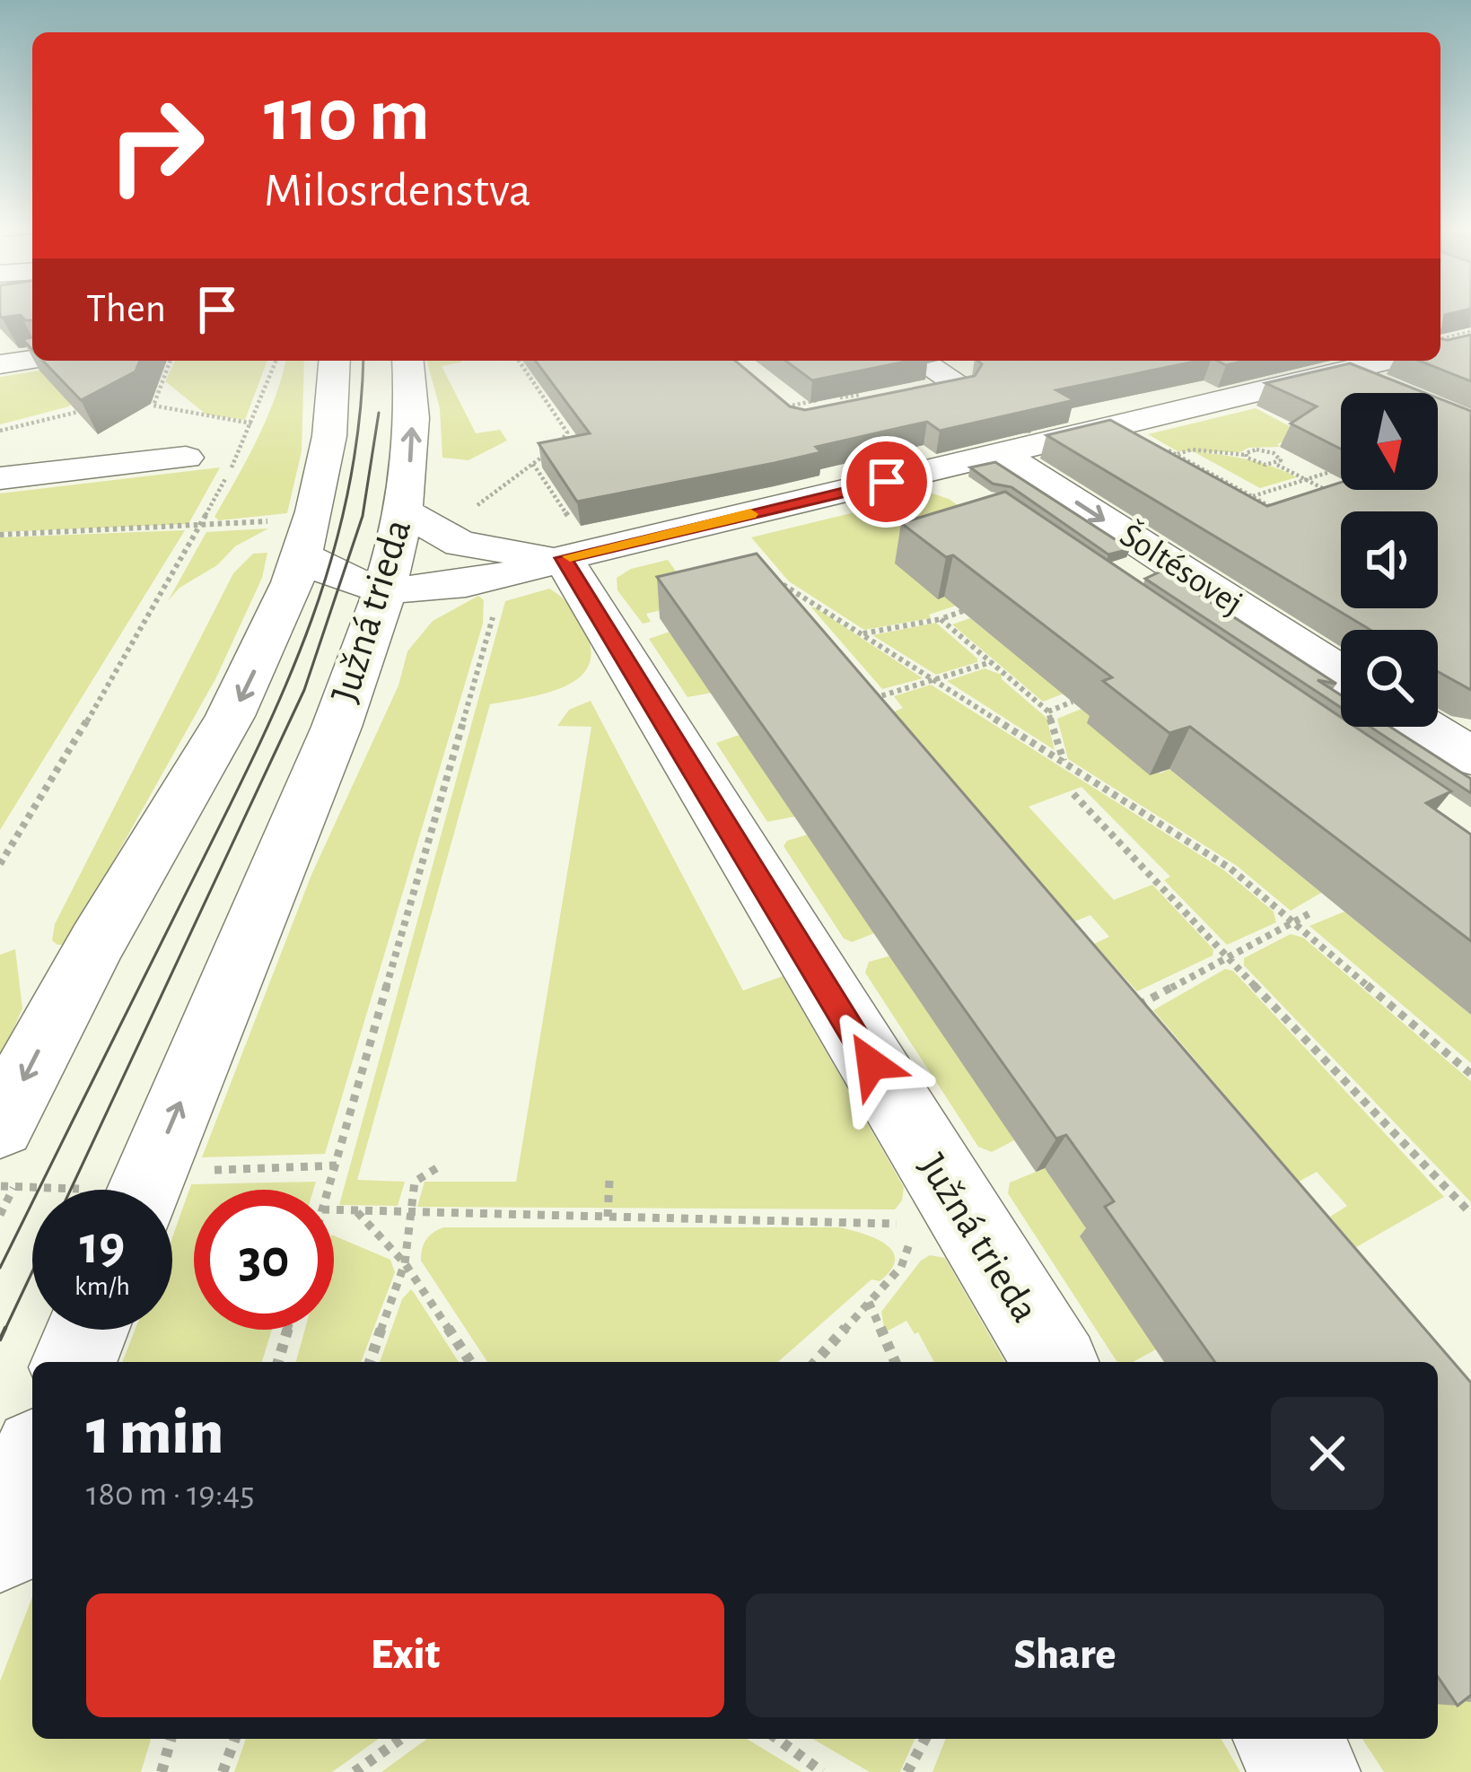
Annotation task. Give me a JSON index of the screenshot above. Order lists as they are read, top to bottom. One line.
{"streets":{"street":["Šoltésovej","Južná trieda"]},"one_way":["Šoltésovej"],"north":"bottom","page":{"turn":["110 m","Milosrdenstva"],"then":"Then","speed":"19 km/h","limit":"30","heading":["1 min","180 m · 19:45"],"buttons":["Exit","Share"]}}
